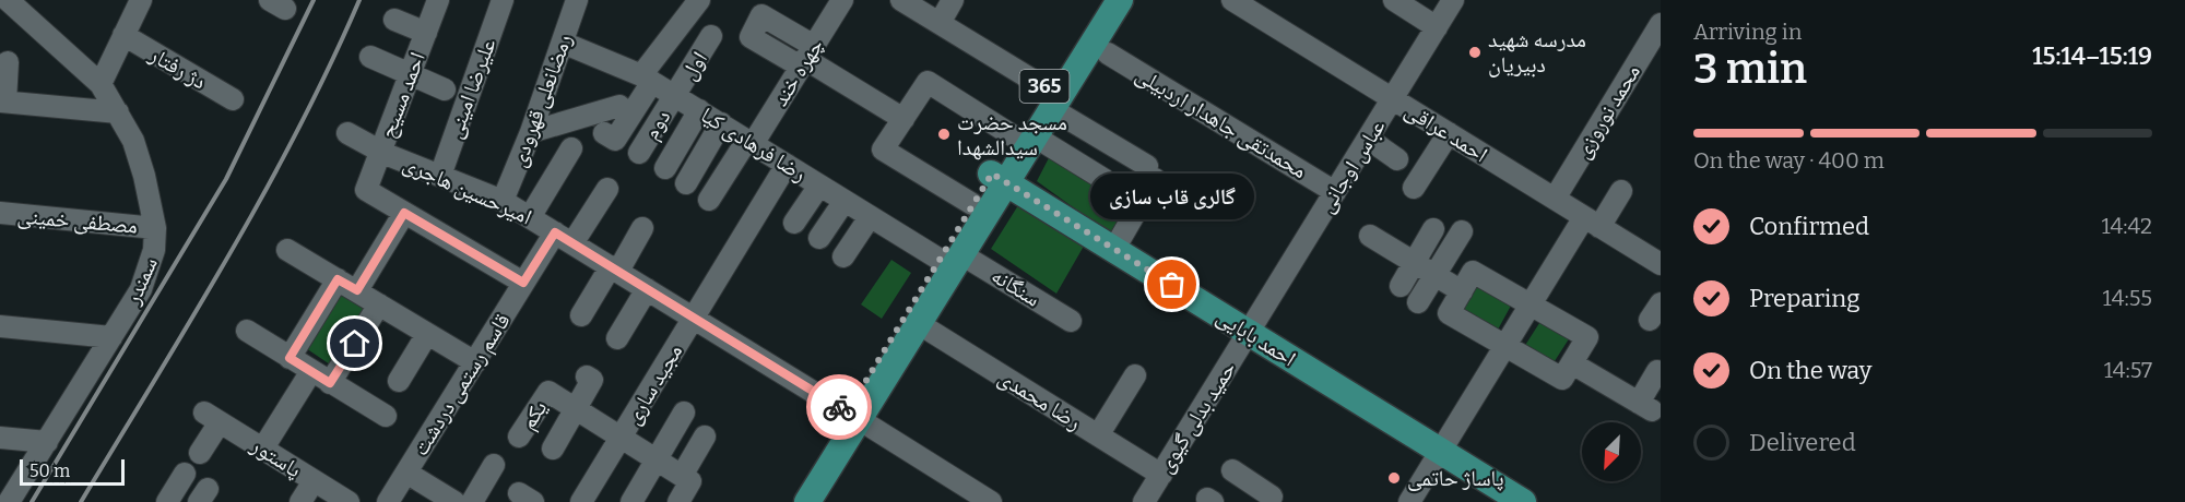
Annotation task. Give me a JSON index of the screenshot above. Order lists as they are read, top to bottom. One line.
{"streets":{"main road":["365","احمد بابایی"],"street":["اول","دژ رفتار","چهره خند","علیرضا امینی","احمد مسیح","رمضانعلی قهرودی","محمد نوروزی","محمدتقی جاهدار اردبیلی","دوم","احمد عراقی","رضا فرهادی کیا","عباس اوجانی","امیرحسین هاجری","مصطفی خمینی","سمندر","سنگانه","قاسم رستمی دردشت","مجید ساری","رضا محمدی","یکم","حمید بدلی گیوی","پاستور"]},"crossings":[["اول","دوم"],["اول","رضا فرهادی کیا"],["چهره خند","رضا فرهادی کیا"],["365","رضا فرهادی کیا"],["365","امیرحسین هاجری"],["365","سنگانه"],["365","احمد بابایی"],["365","رضا محمدی"],["علیرضا امینی","امیرحسین هاجری"],["احمد مسیح","امیرحسین هاجری"],["رمضانعلی قهرودی","رضا فرهادی کیا"],["رمضانعلی قهرودی","امیرحسین هاجری"],["محمد نوروزی","احمد عراقی"],["محمدتقی جاهدار اردبیلی","عباس اوجانی"],["دوم","رضا فرهادی کیا"],["احمد عراقی","عباس اوجانی"],["رضا فرهادی کیا","سنگانه"],["رضا فرهادی کیا","مجید ساری"],["عباس اوجانی","احمد بابایی"],["عباس اوجانی","حمید بدلی گیوی"],["امیرحسین هاجری","قاسم رستمی دردشت"],["امیرحسین هاجری","مجید ساری"],["مصطفی خمینی","سمندر"],["احمد بابایی","حمید بدلی گیوی"],["رضا محمدی","حمید بدلی گیوی"]],"places":["مدرسه شهید دبیریان","مسجد حضرت سیدالشهدا","گالری قاب سازی","پاساژ حاتمی"],"scale_bar":"50 m","north":"bottom left","page":{"heading":["3 min","Arriving in","15:14–15:19"],"bar":"On the way · 400 m","bubble":"گالری قاب سازی","list":[["Confirmed","14:42"],["Preparing","14:55"],["On the way","14:57"],"Delivered"],"scale":"50 m"}}
